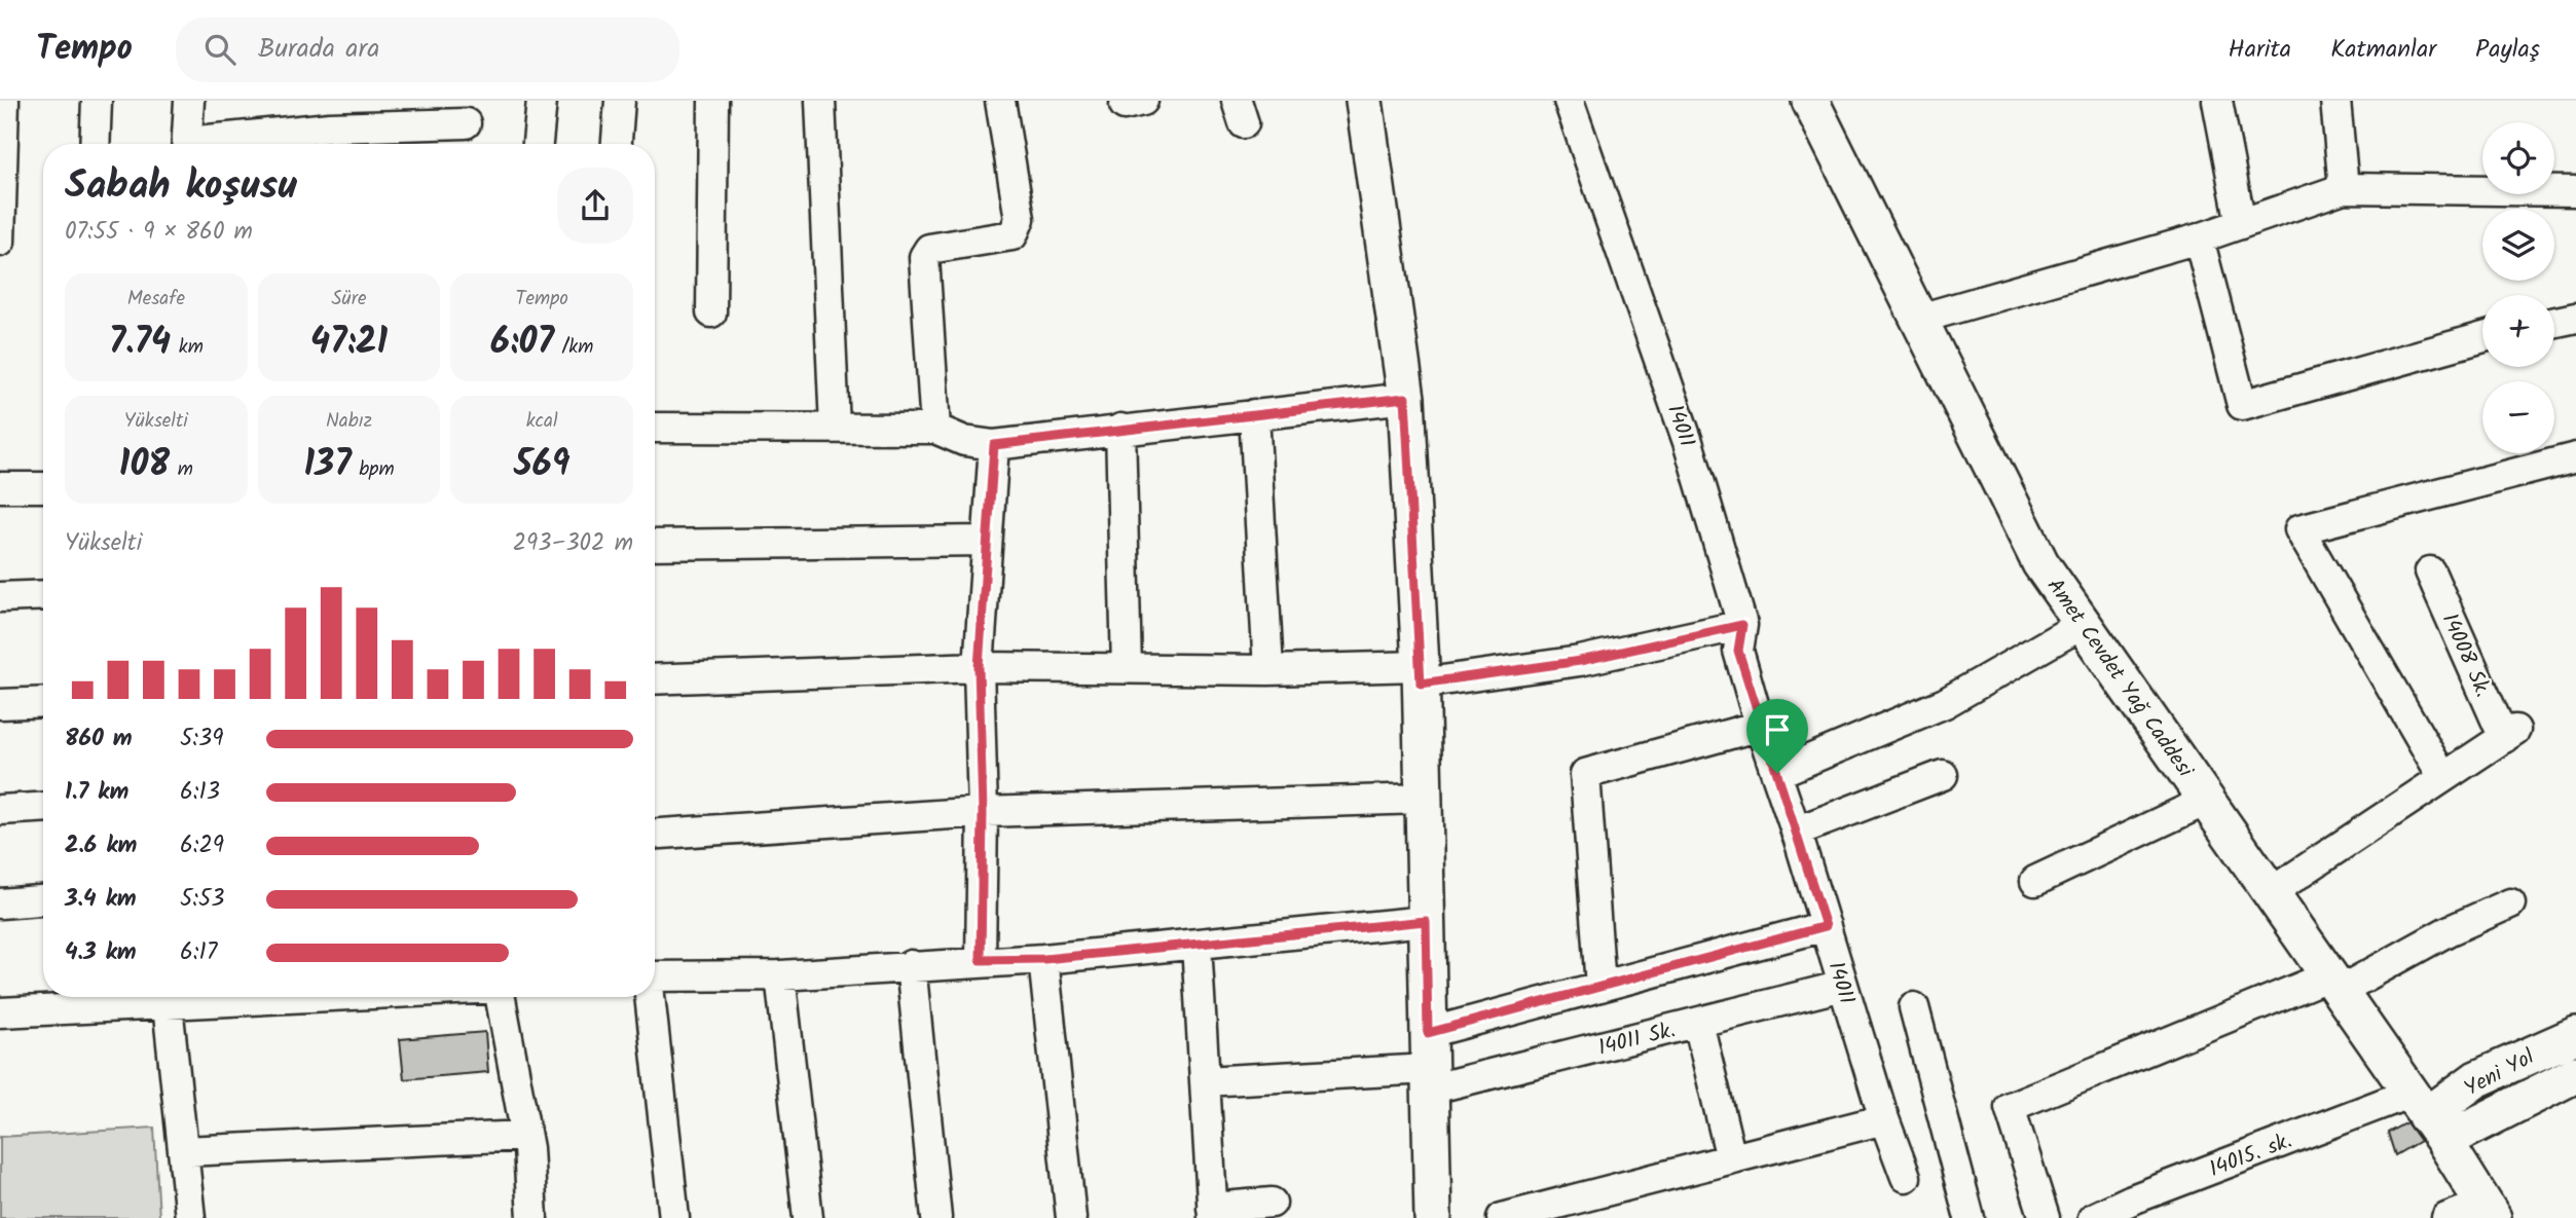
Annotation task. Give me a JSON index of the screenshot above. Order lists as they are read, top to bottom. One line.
{"streets":{"main road":["Amet Cevdet Yağ Caddesi","Yeni Yol"],"street":["14011","14008 Sk.","14011 Sk.","14015. sk."]},"crossings":[["14011","14011 Sk."],["Amet Cevdet Yağ Caddesi","Yeni Yol"],["Amet Cevdet Yağ Caddesi","14015. sk."],["Yeni Yol","14015. sk."]],"page":{"header":"Tempo","search":"Burada ara","nav":["Harita","Katmanlar","Paylaş"],"map_buttons":["+","−"],"heading":["Sabah koşusu","07:55 · 9 × 860 m"],"stats":[["Mesafe","7.74 km"],["Süre","47:21"],["Tempo","6:07 /km"],["Yükselti","108 m"],["Nabız","137 bpm"],["kcal","569"]],"chart":["Yükselti","293–302 m"],"list":[{"name":"860 m","note":"5:39"},{"name":"1.7 km","note":"6:13"},{"name":"2.6 km","note":"6:29"},{"name":"3.4 km","note":"5:53"},{"name":"4.3 km","note":"6:17"}]}}
